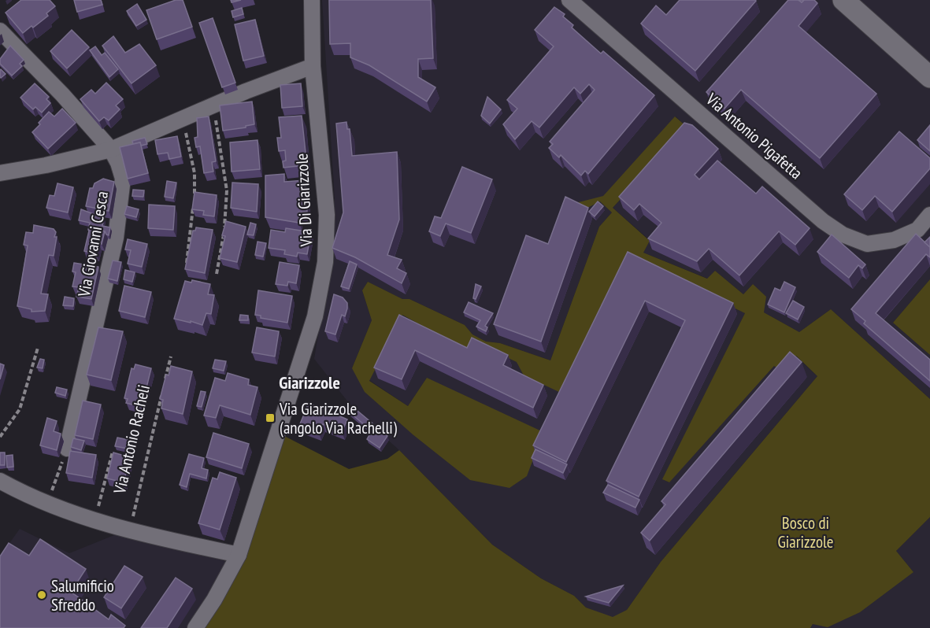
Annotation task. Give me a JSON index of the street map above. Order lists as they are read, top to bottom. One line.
{"streets":{"street":["Via Antonio Pigafetta","Via Di Giarizzole","Via Giovanni Cesca"],"path":["Via Antonio Racheli"]},"districts":["Giarizzole"],"parks":["Bosco di Giarizzole"],"places":{"transit":["Via Giarizzole (angolo Via Rachelli)"],"other":["Salumificio Sfreddo"]}}
